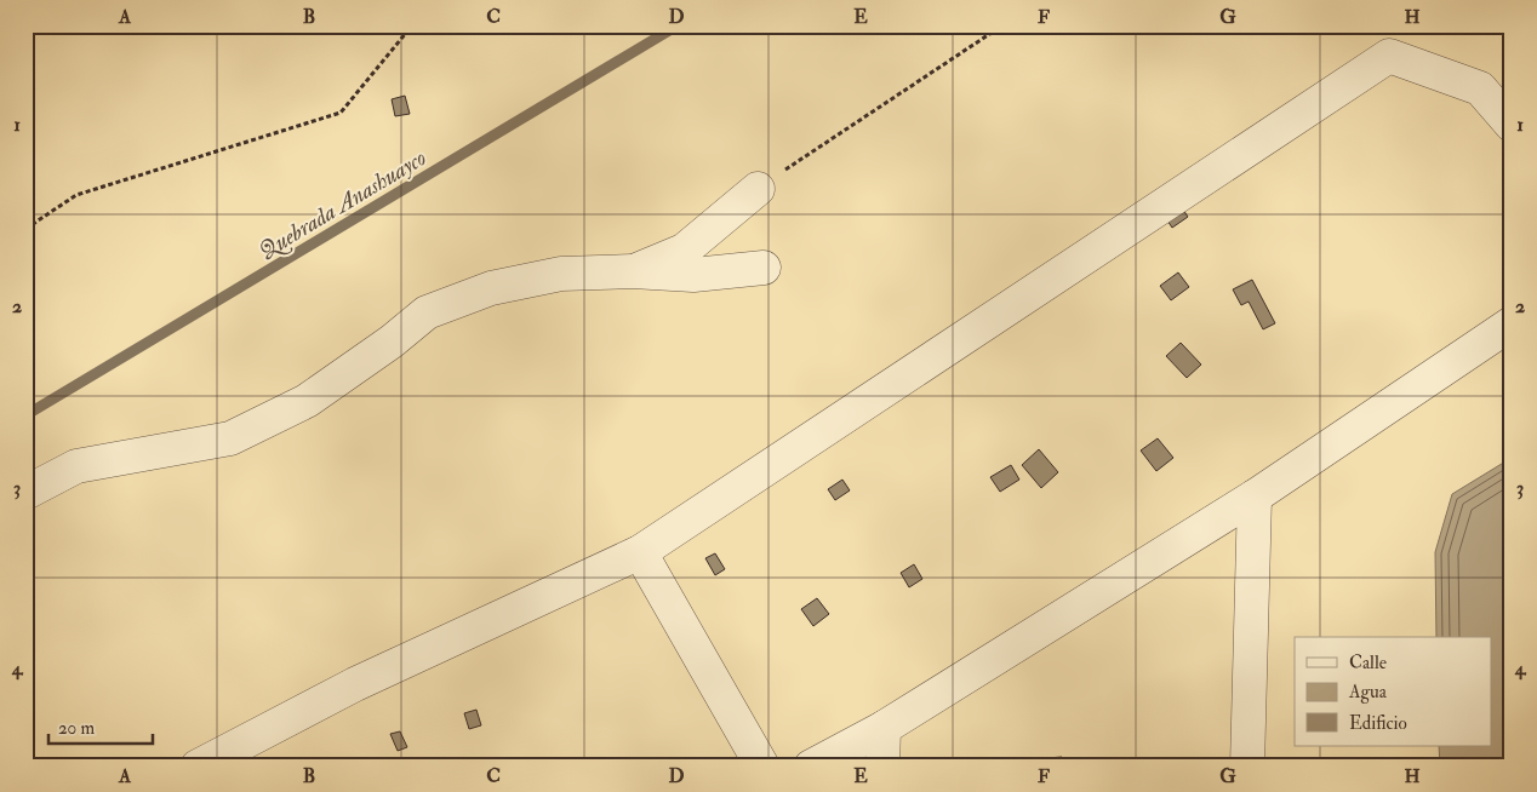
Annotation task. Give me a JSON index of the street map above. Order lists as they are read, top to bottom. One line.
{"water":["Quebrada Anashuayco"],"legend":["Calle","Agua","Edificio"],"scale_bar":"20 m","grid":{"columns":["A","B","C","D","E","F","G","H"],"rows":["1","2","3","4"]}}
